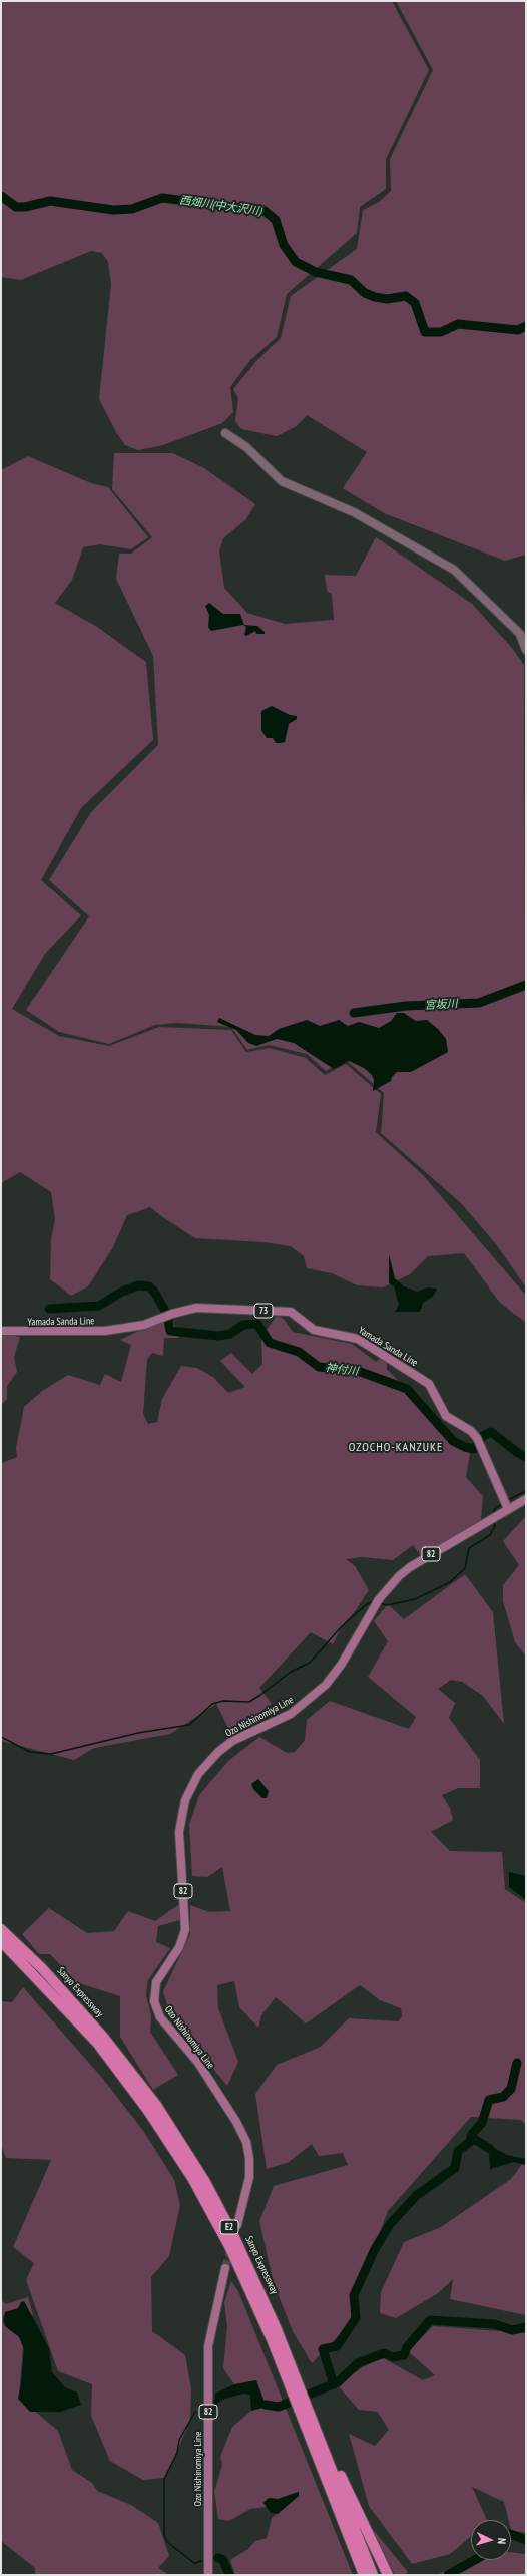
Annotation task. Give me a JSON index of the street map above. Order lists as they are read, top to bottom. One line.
{"streets":{"highway":["Sanyo Expressway","E2"],"main road":["73","Yamada Sanda Line","82","Ozo Nishinomiya Line"]},"crossings":[["Yamada Sanda Line","Ozo Nishinomiya Line"]],"districts":["OZOCHO-KANZUKE"],"water":["西畑川(中大沢川)","宮坂川","神付川"],"north":"right"}
